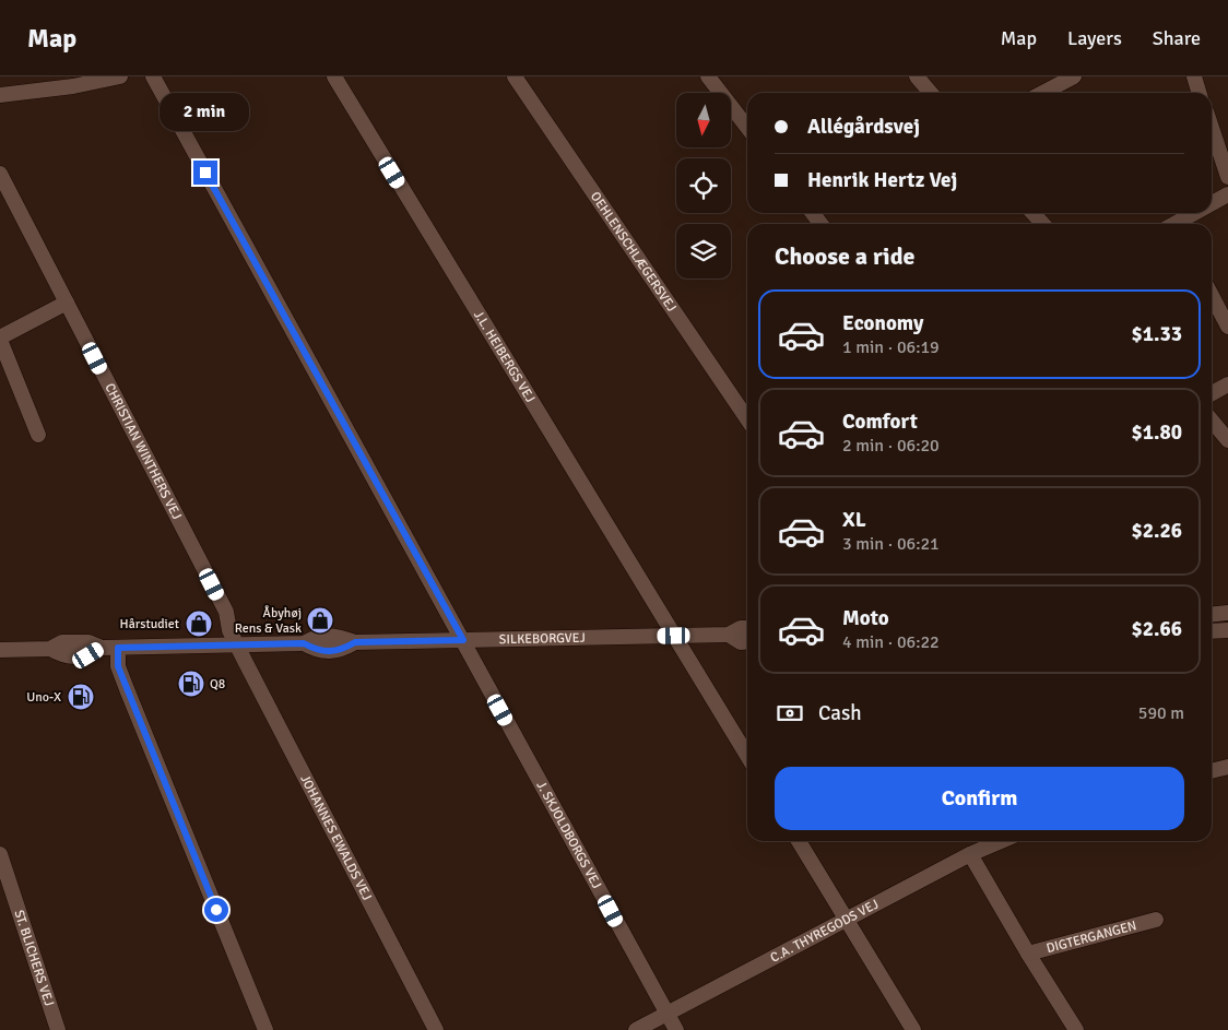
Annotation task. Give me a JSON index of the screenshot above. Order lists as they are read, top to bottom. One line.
{"streets":{"street":["OEHLENSCHLÆGERSVEJ","J.L. HEIBERGS VEJ","CHRISTIAN WINTHERS VEJ","SILKEBORGVEJ","J. SKJOLDBORGS VEJ","JOHANNES EWALDS VEJ","C.A. THYREGODS VEJ","DIGTERGANGEN","ST. BLICHERS VEJ"]},"crossings":[["J.L. HEIBERGS VEJ","SILKEBORGVEJ"],["CHRISTIAN WINTHERS VEJ","SILKEBORGVEJ"],["CHRISTIAN WINTHERS VEJ","JOHANNES EWALDS VEJ"],["SILKEBORGVEJ","J. SKJOLDBORGS VEJ"],["SILKEBORGVEJ","JOHANNES EWALDS VEJ"],["J. SKJOLDBORGS VEJ","C.A. THYREGODS VEJ"],["C.A. THYREGODS VEJ","DIGTERGANGEN"]],"places":{"shop":["Åbyhøj Rens & Vask","Hårstudiet"],"fuel station":["Q8","Uno-X"]},"north":"bottom","page":{"header":"Map","nav":["Map","Layers","Share"],"bubble":"2 min","banner":["Allégårdsvej","Henrik Hertz Vej"],"heading":"Choose a ride","list":[{"name":"Economy","note":"1 min · 06:19","value":"$1.33"},{"name":"Comfort","note":"2 min · 06:20","value":"$1.80"},{"name":"XL","note":"3 min · 06:21","value":"$2.26"},{"name":"Moto","note":"4 min · 06:22","value":"$2.66"}],"pay":["Cash","590 m"],"buttons":"Confirm"}}
